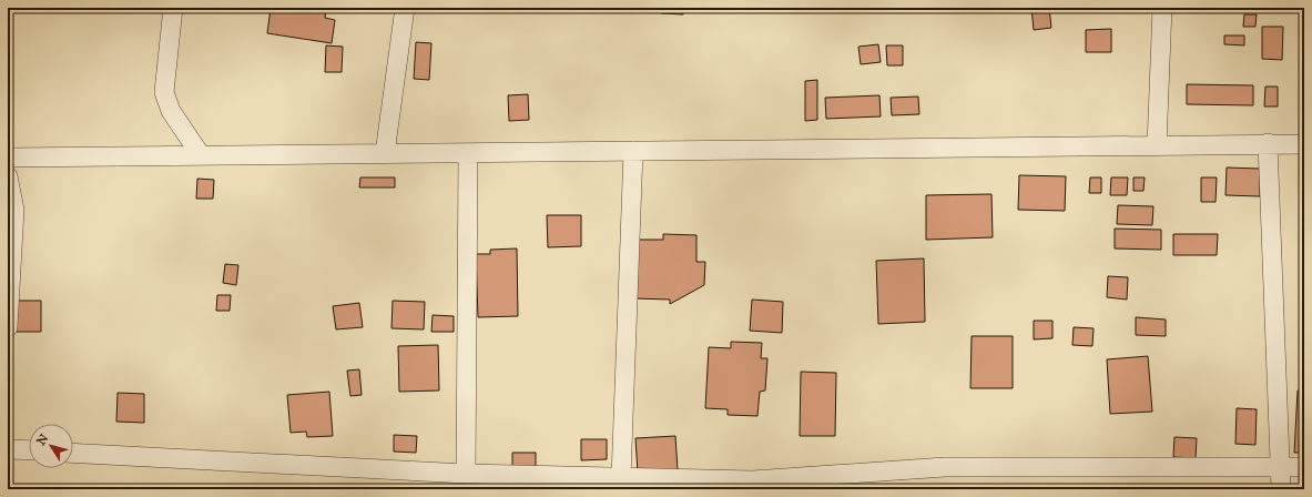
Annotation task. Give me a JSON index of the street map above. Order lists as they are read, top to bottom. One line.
{"north":"top left"}
